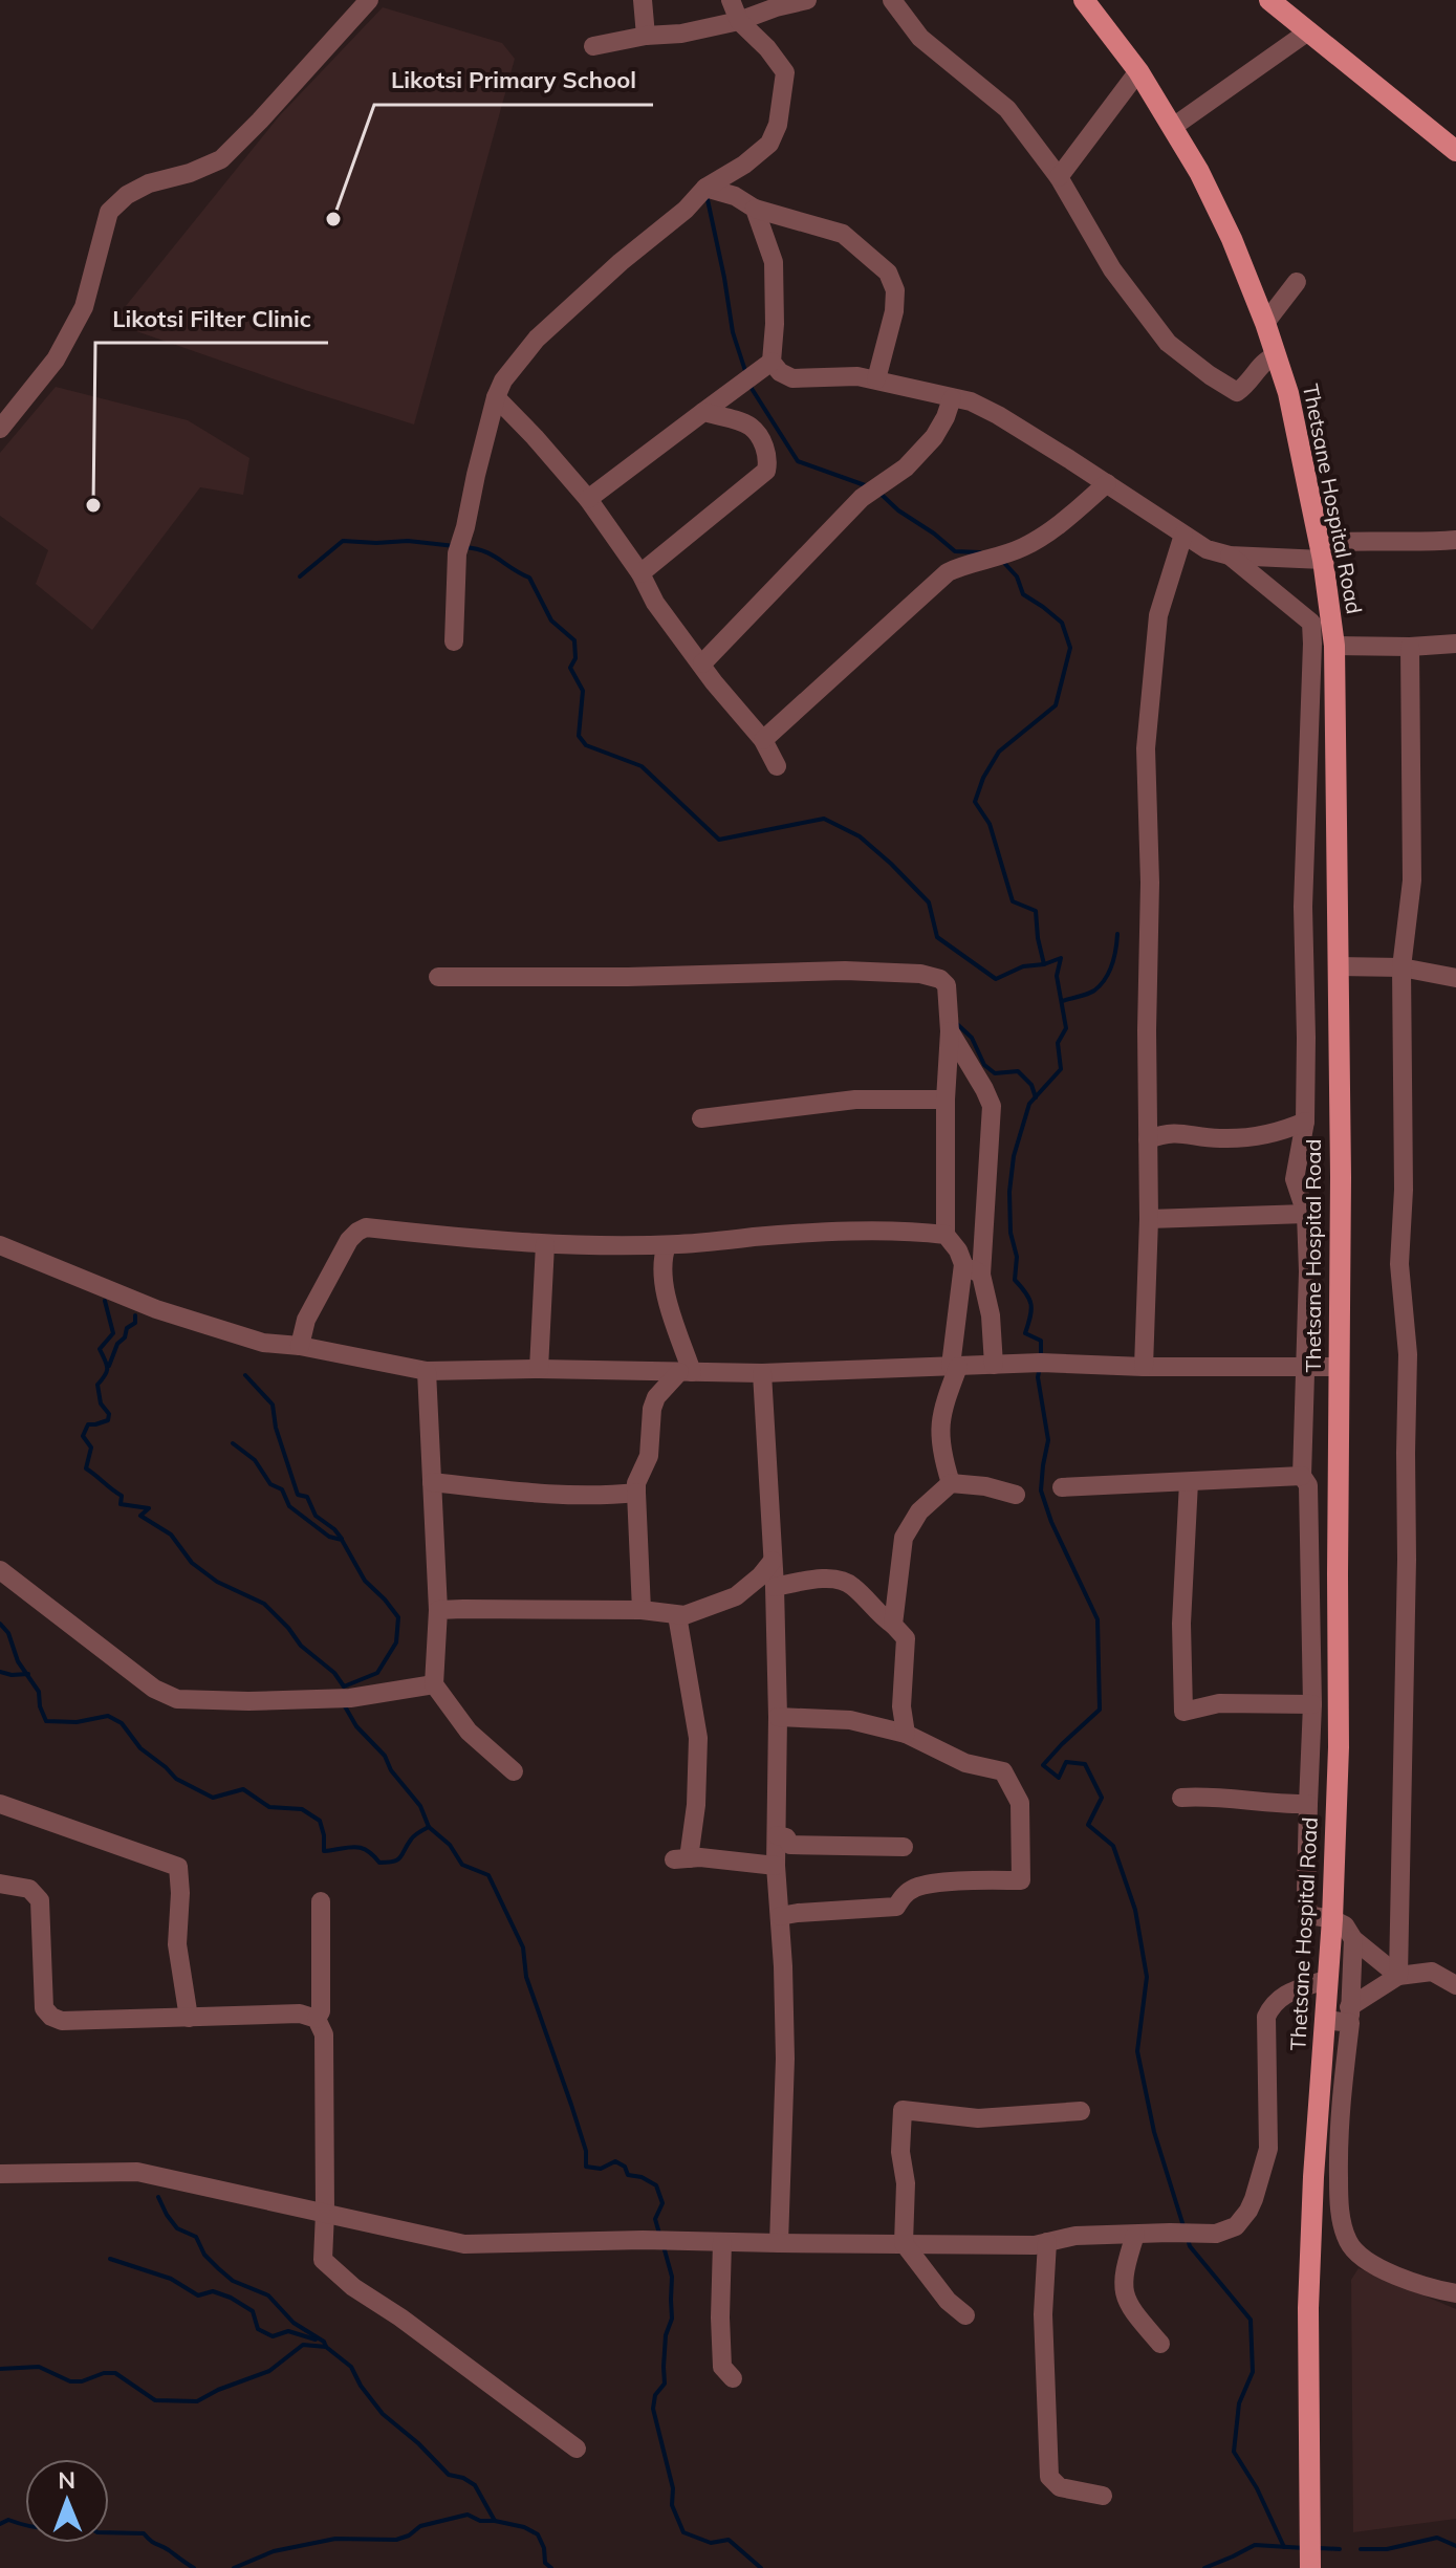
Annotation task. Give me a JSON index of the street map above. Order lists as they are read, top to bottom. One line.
{"streets":{"main road":["Thetsane Hospital Road"]},"places":["Likotsi Primary School","Likotsi Filter Clinic"],"north":"top"}
